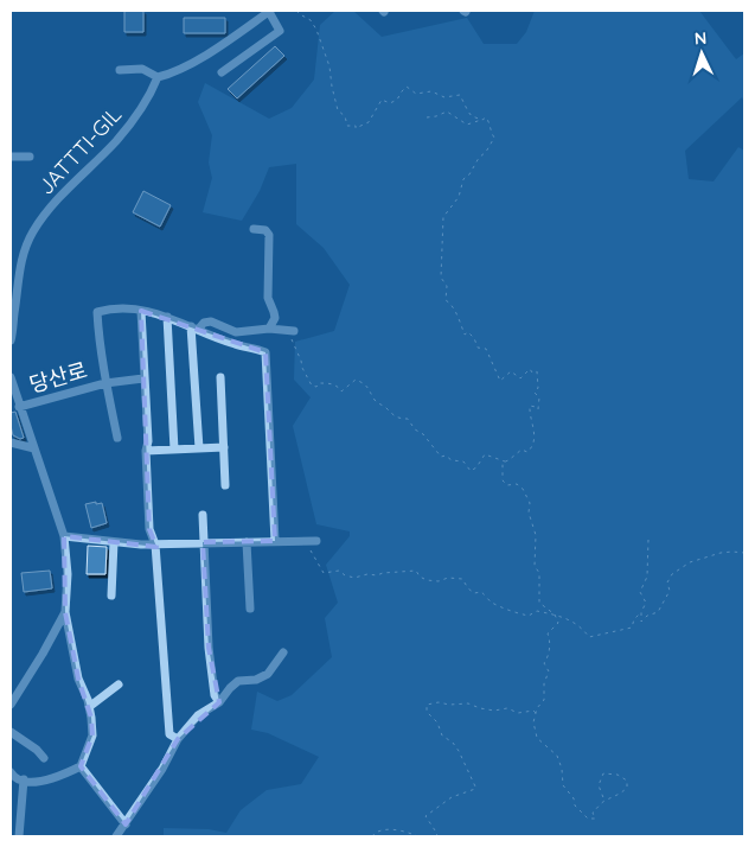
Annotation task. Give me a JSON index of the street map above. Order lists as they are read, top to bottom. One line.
{"streets":{"street":["JATTTI-GIL","당산로"]},"north":"top"}
